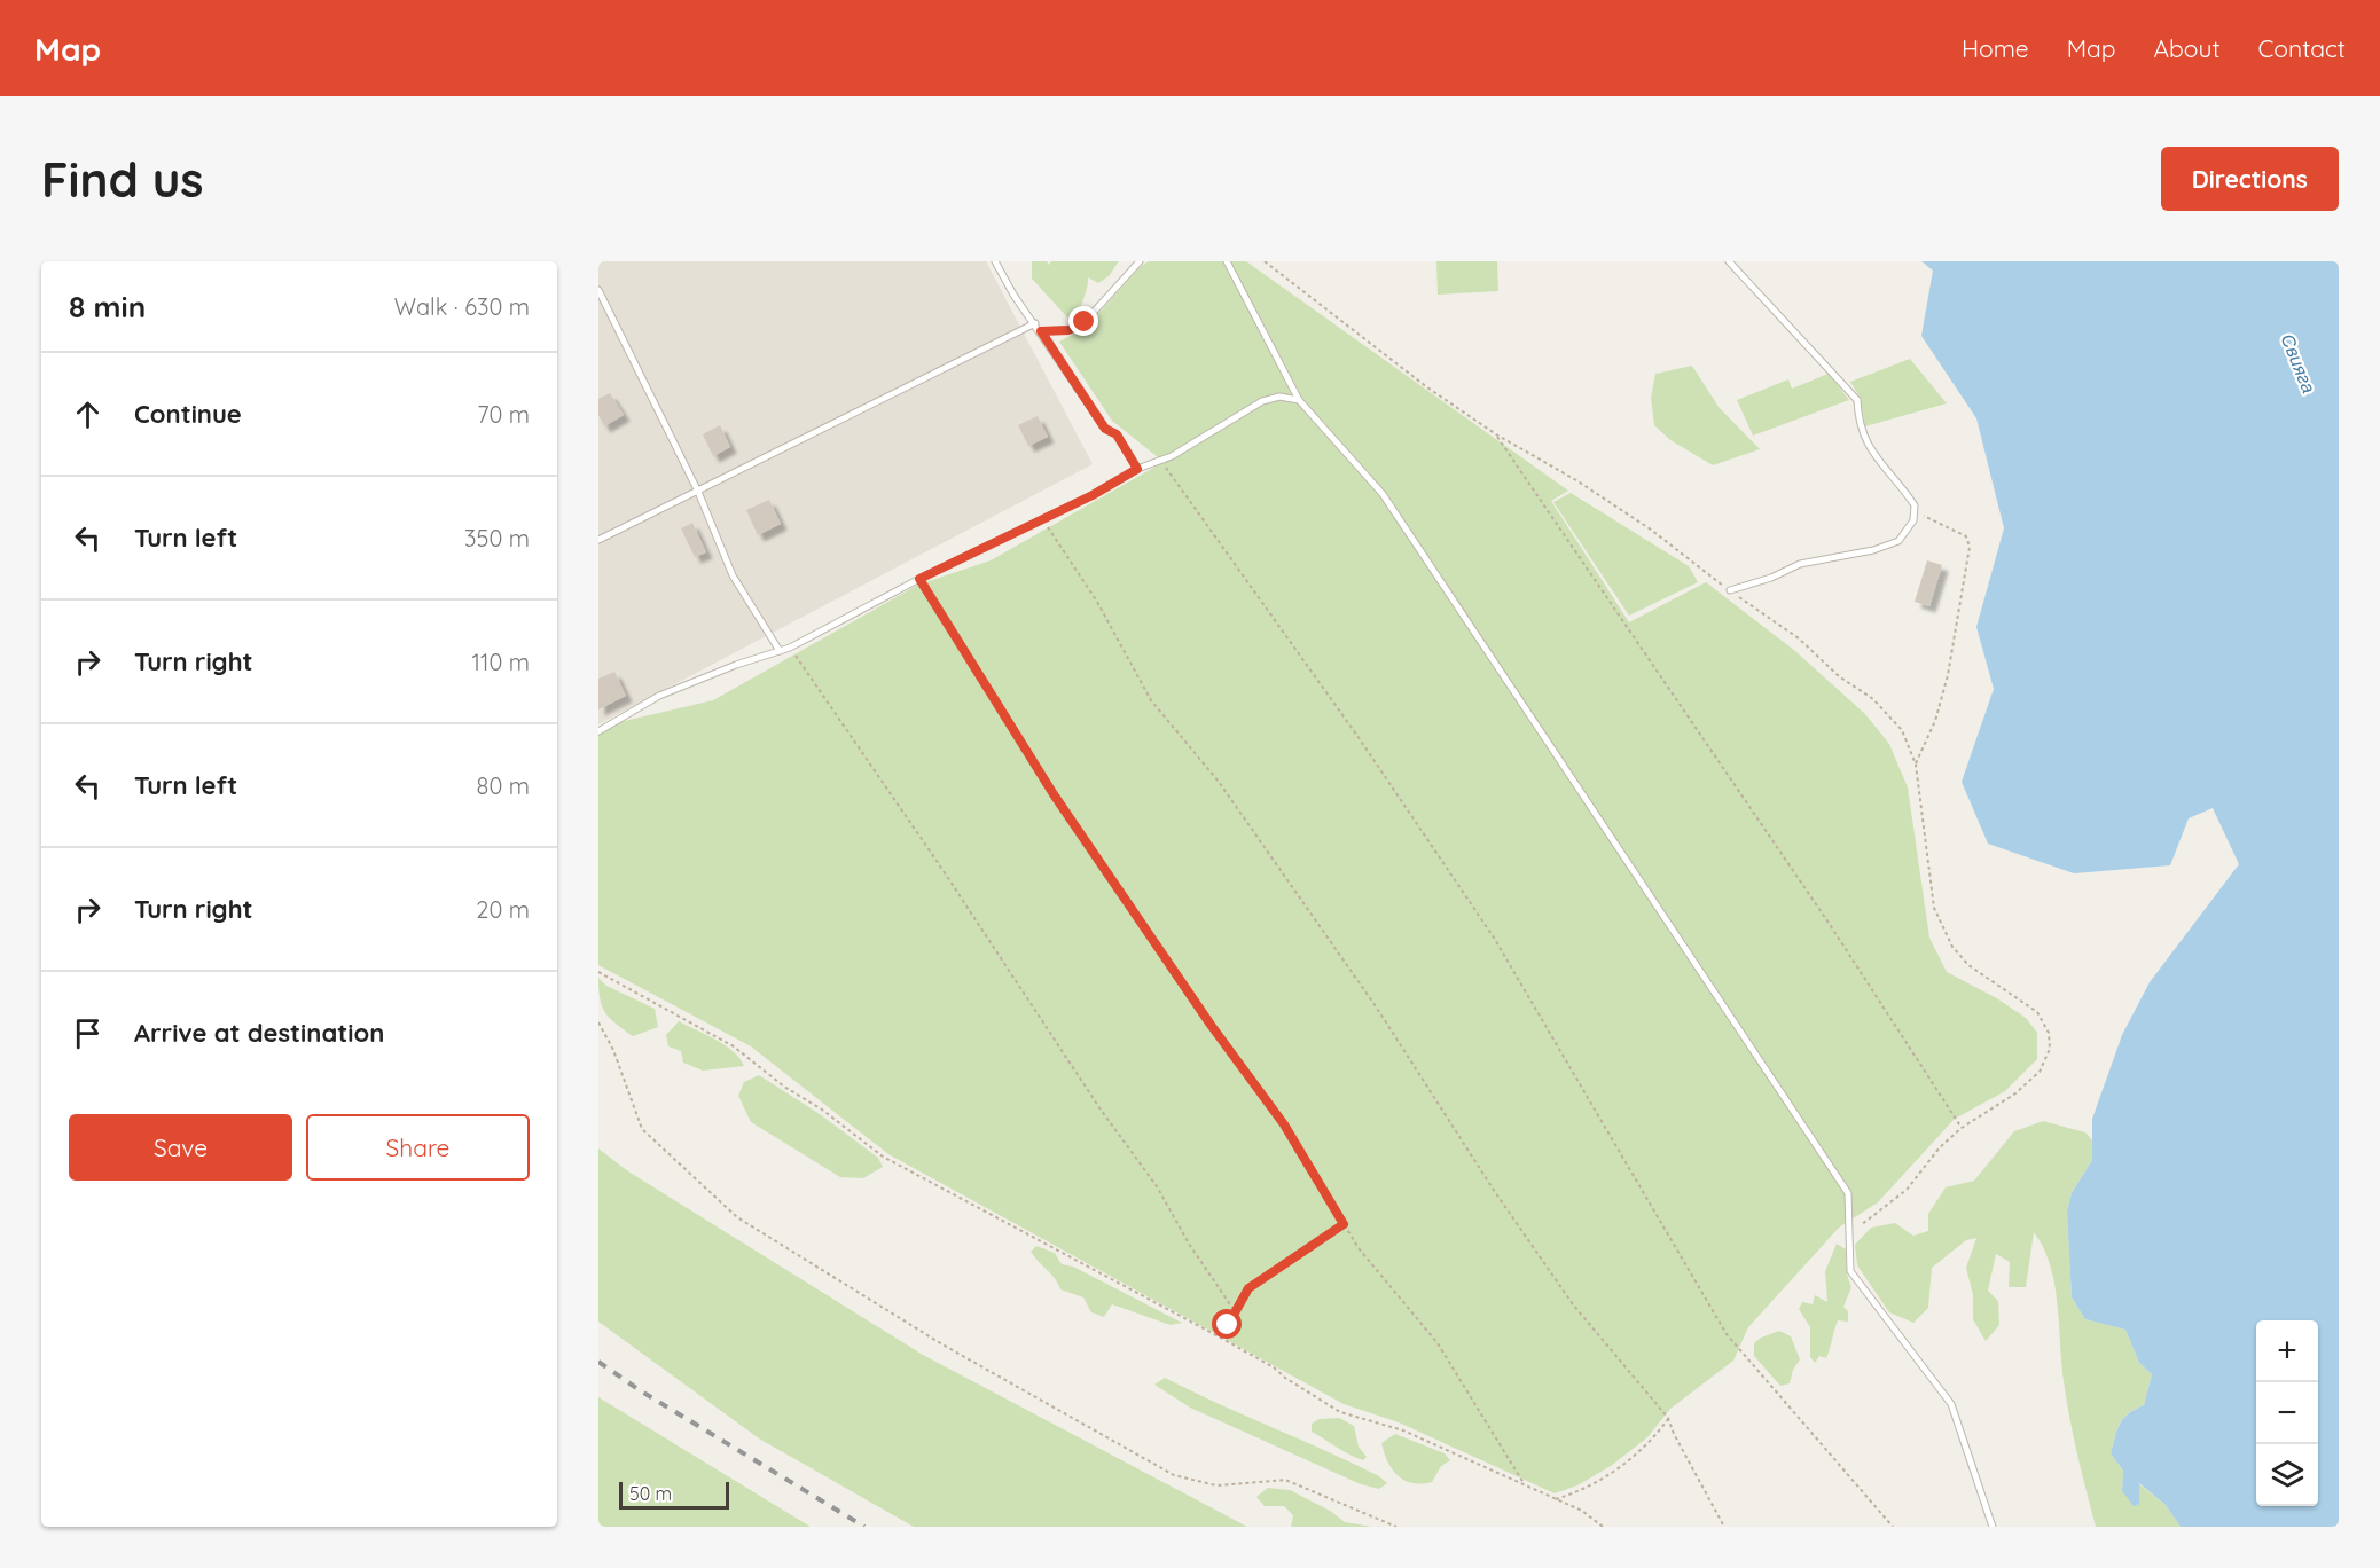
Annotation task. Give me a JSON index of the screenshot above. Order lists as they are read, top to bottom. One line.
{"water":["Свияга"],"scale_bar":"50 m","page":{"header":"Map","nav":["Home","Map","About","Contact"],"buttons":["Directions",["Save","Share"]],"title":"Find us","heading":["8 min","Walk · 630 m"],"list":[["Continue","70 m"],["Turn left","350 m"],["Turn right","110 m"],["Turn left","80 m"],["Turn right","20 m"],"Arrive at destination"],"map_buttons":["+","−"],"scale":"50 m"}}
